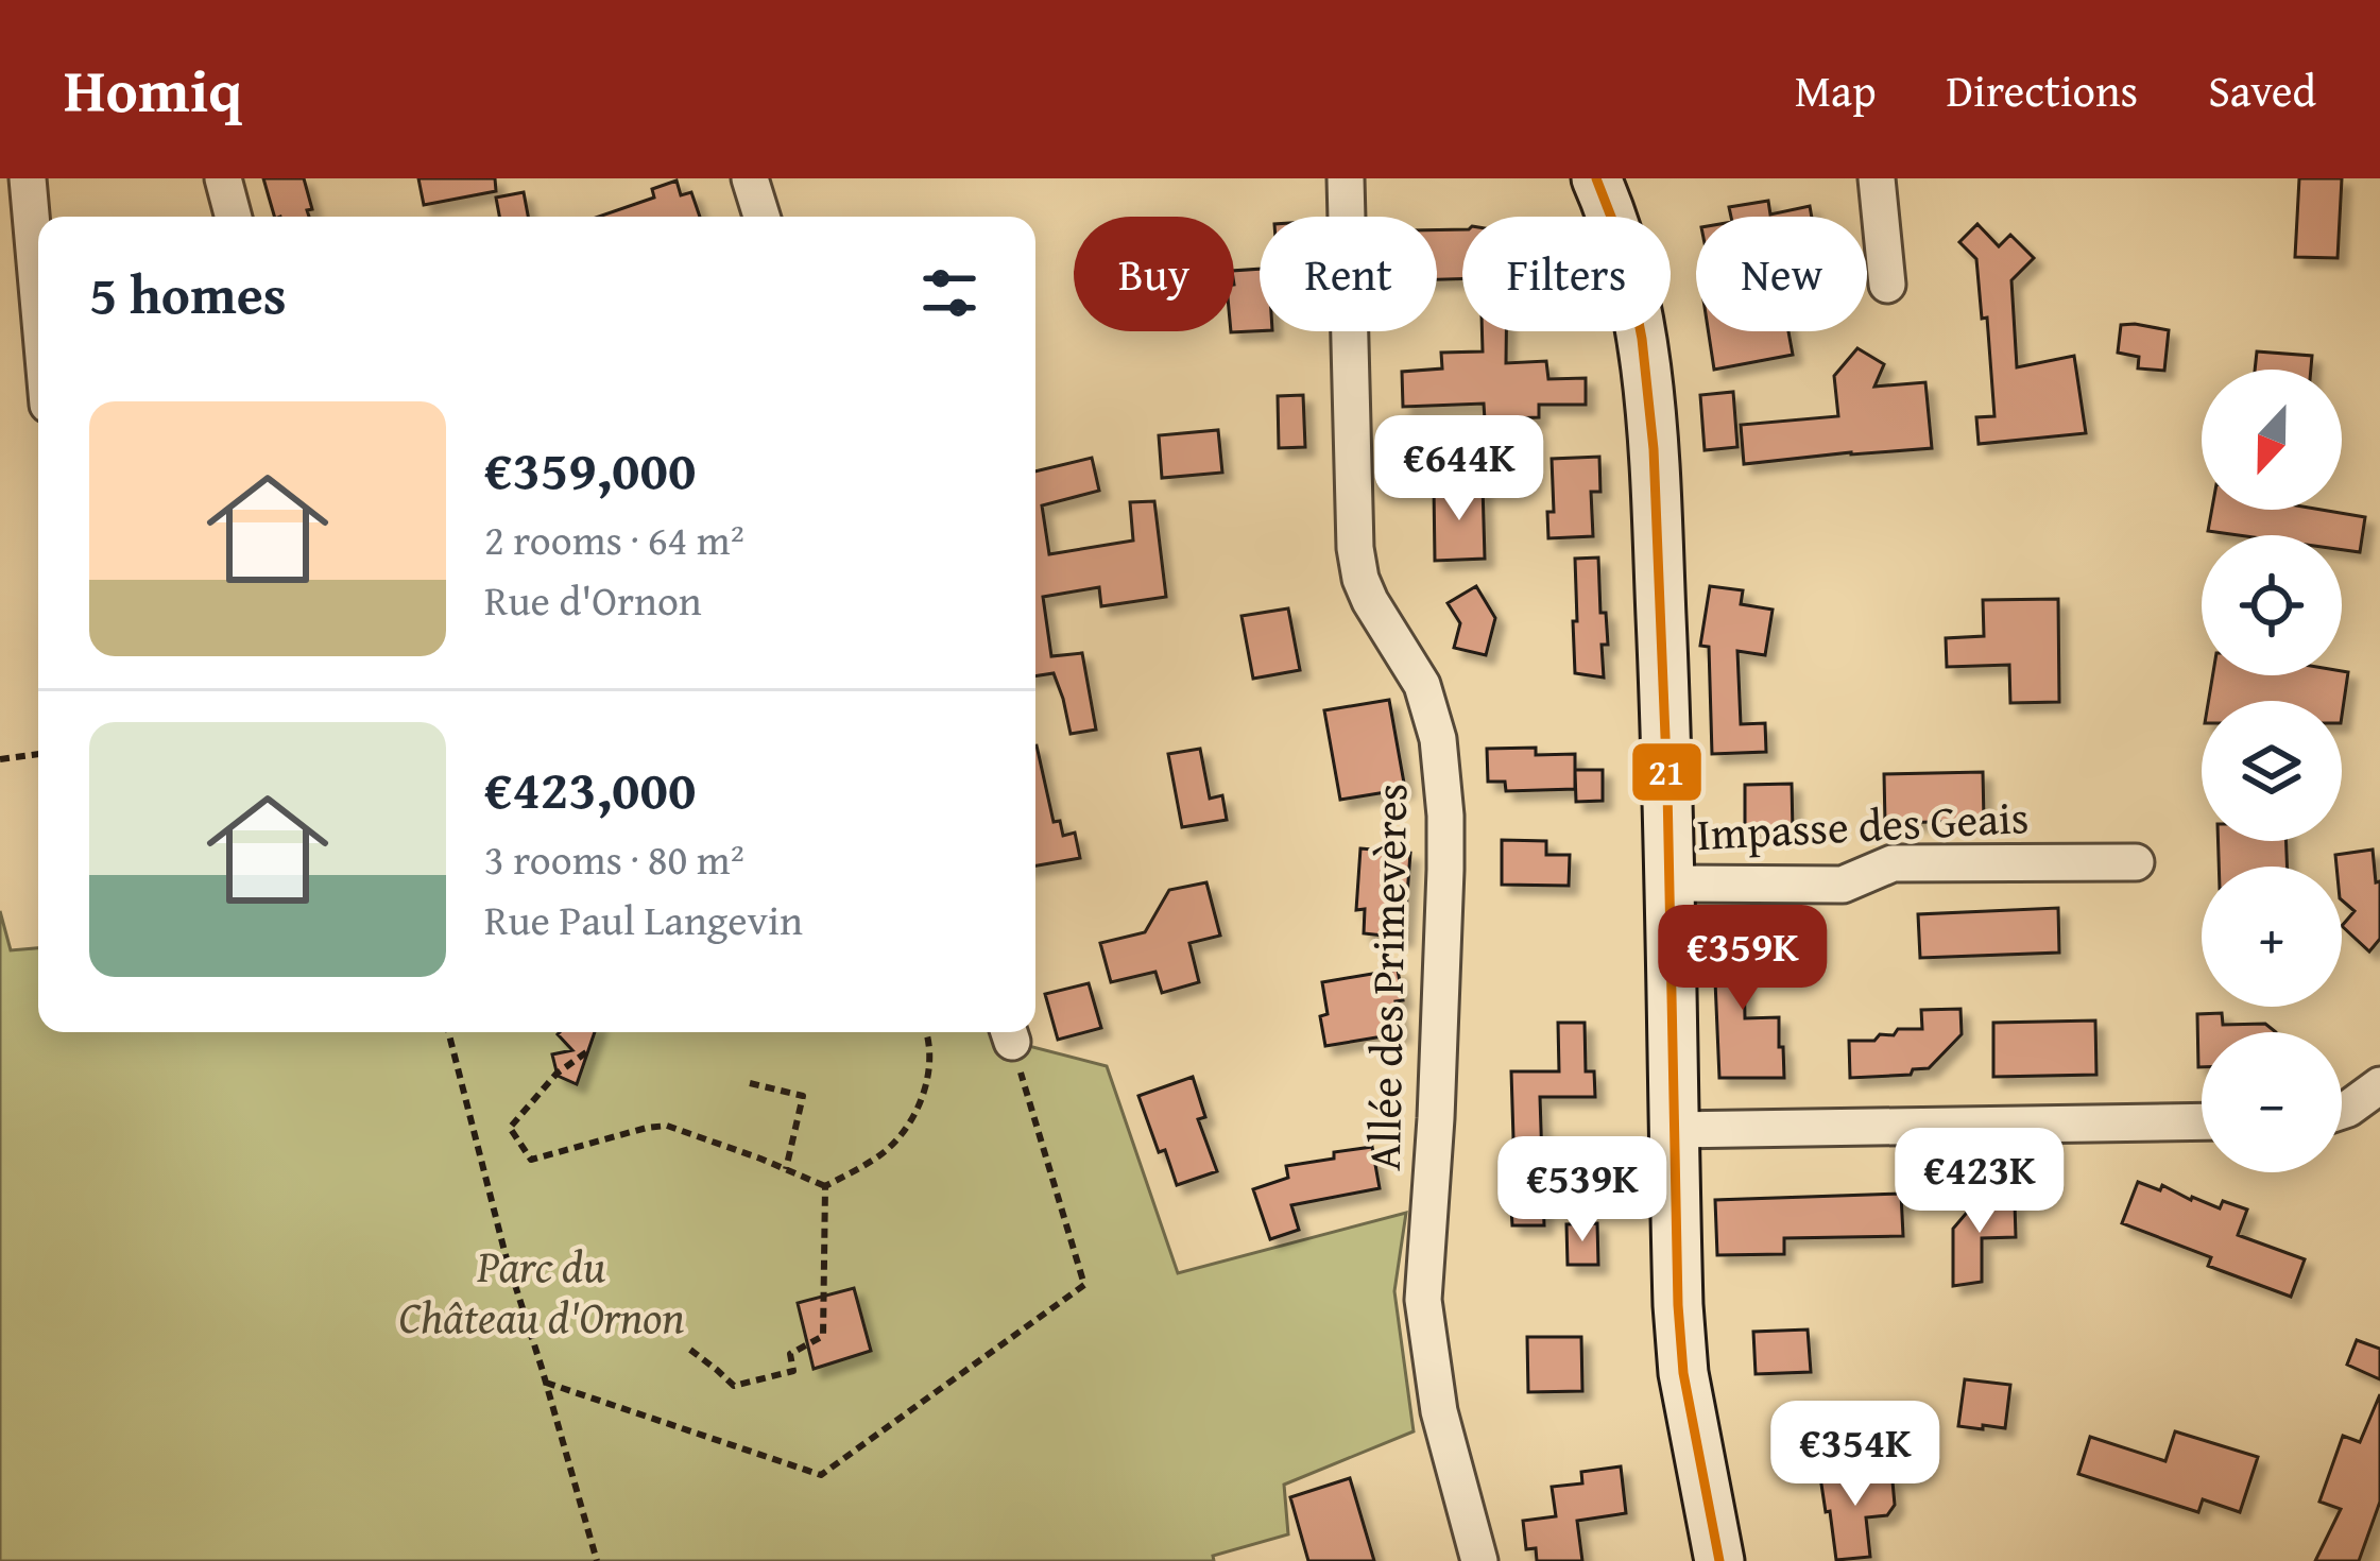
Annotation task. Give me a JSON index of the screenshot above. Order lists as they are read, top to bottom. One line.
{"streets":{"street":["Impasse des Geais","Allée des Primevères"]},"parks":["Parc du Château d'Ornon"],"lines":["transit line 21"],"north":"bottom","page":{"header":"Homiq","nav":["Map","Directions","Saved"],"chip":["Buy","Rent","Filters","New"],"heading":"5 homes","map_buttons":["+","−"],"list":[{"name":"€359,000","note":"2 rooms · 64 m² · Rue d'Ornon"},{"name":"€423,000","note":"3 rooms · 80 m² · Rue Paul Langevin"}],"price":["€644K","€359K","€423K","€539K","€354K"]}}
